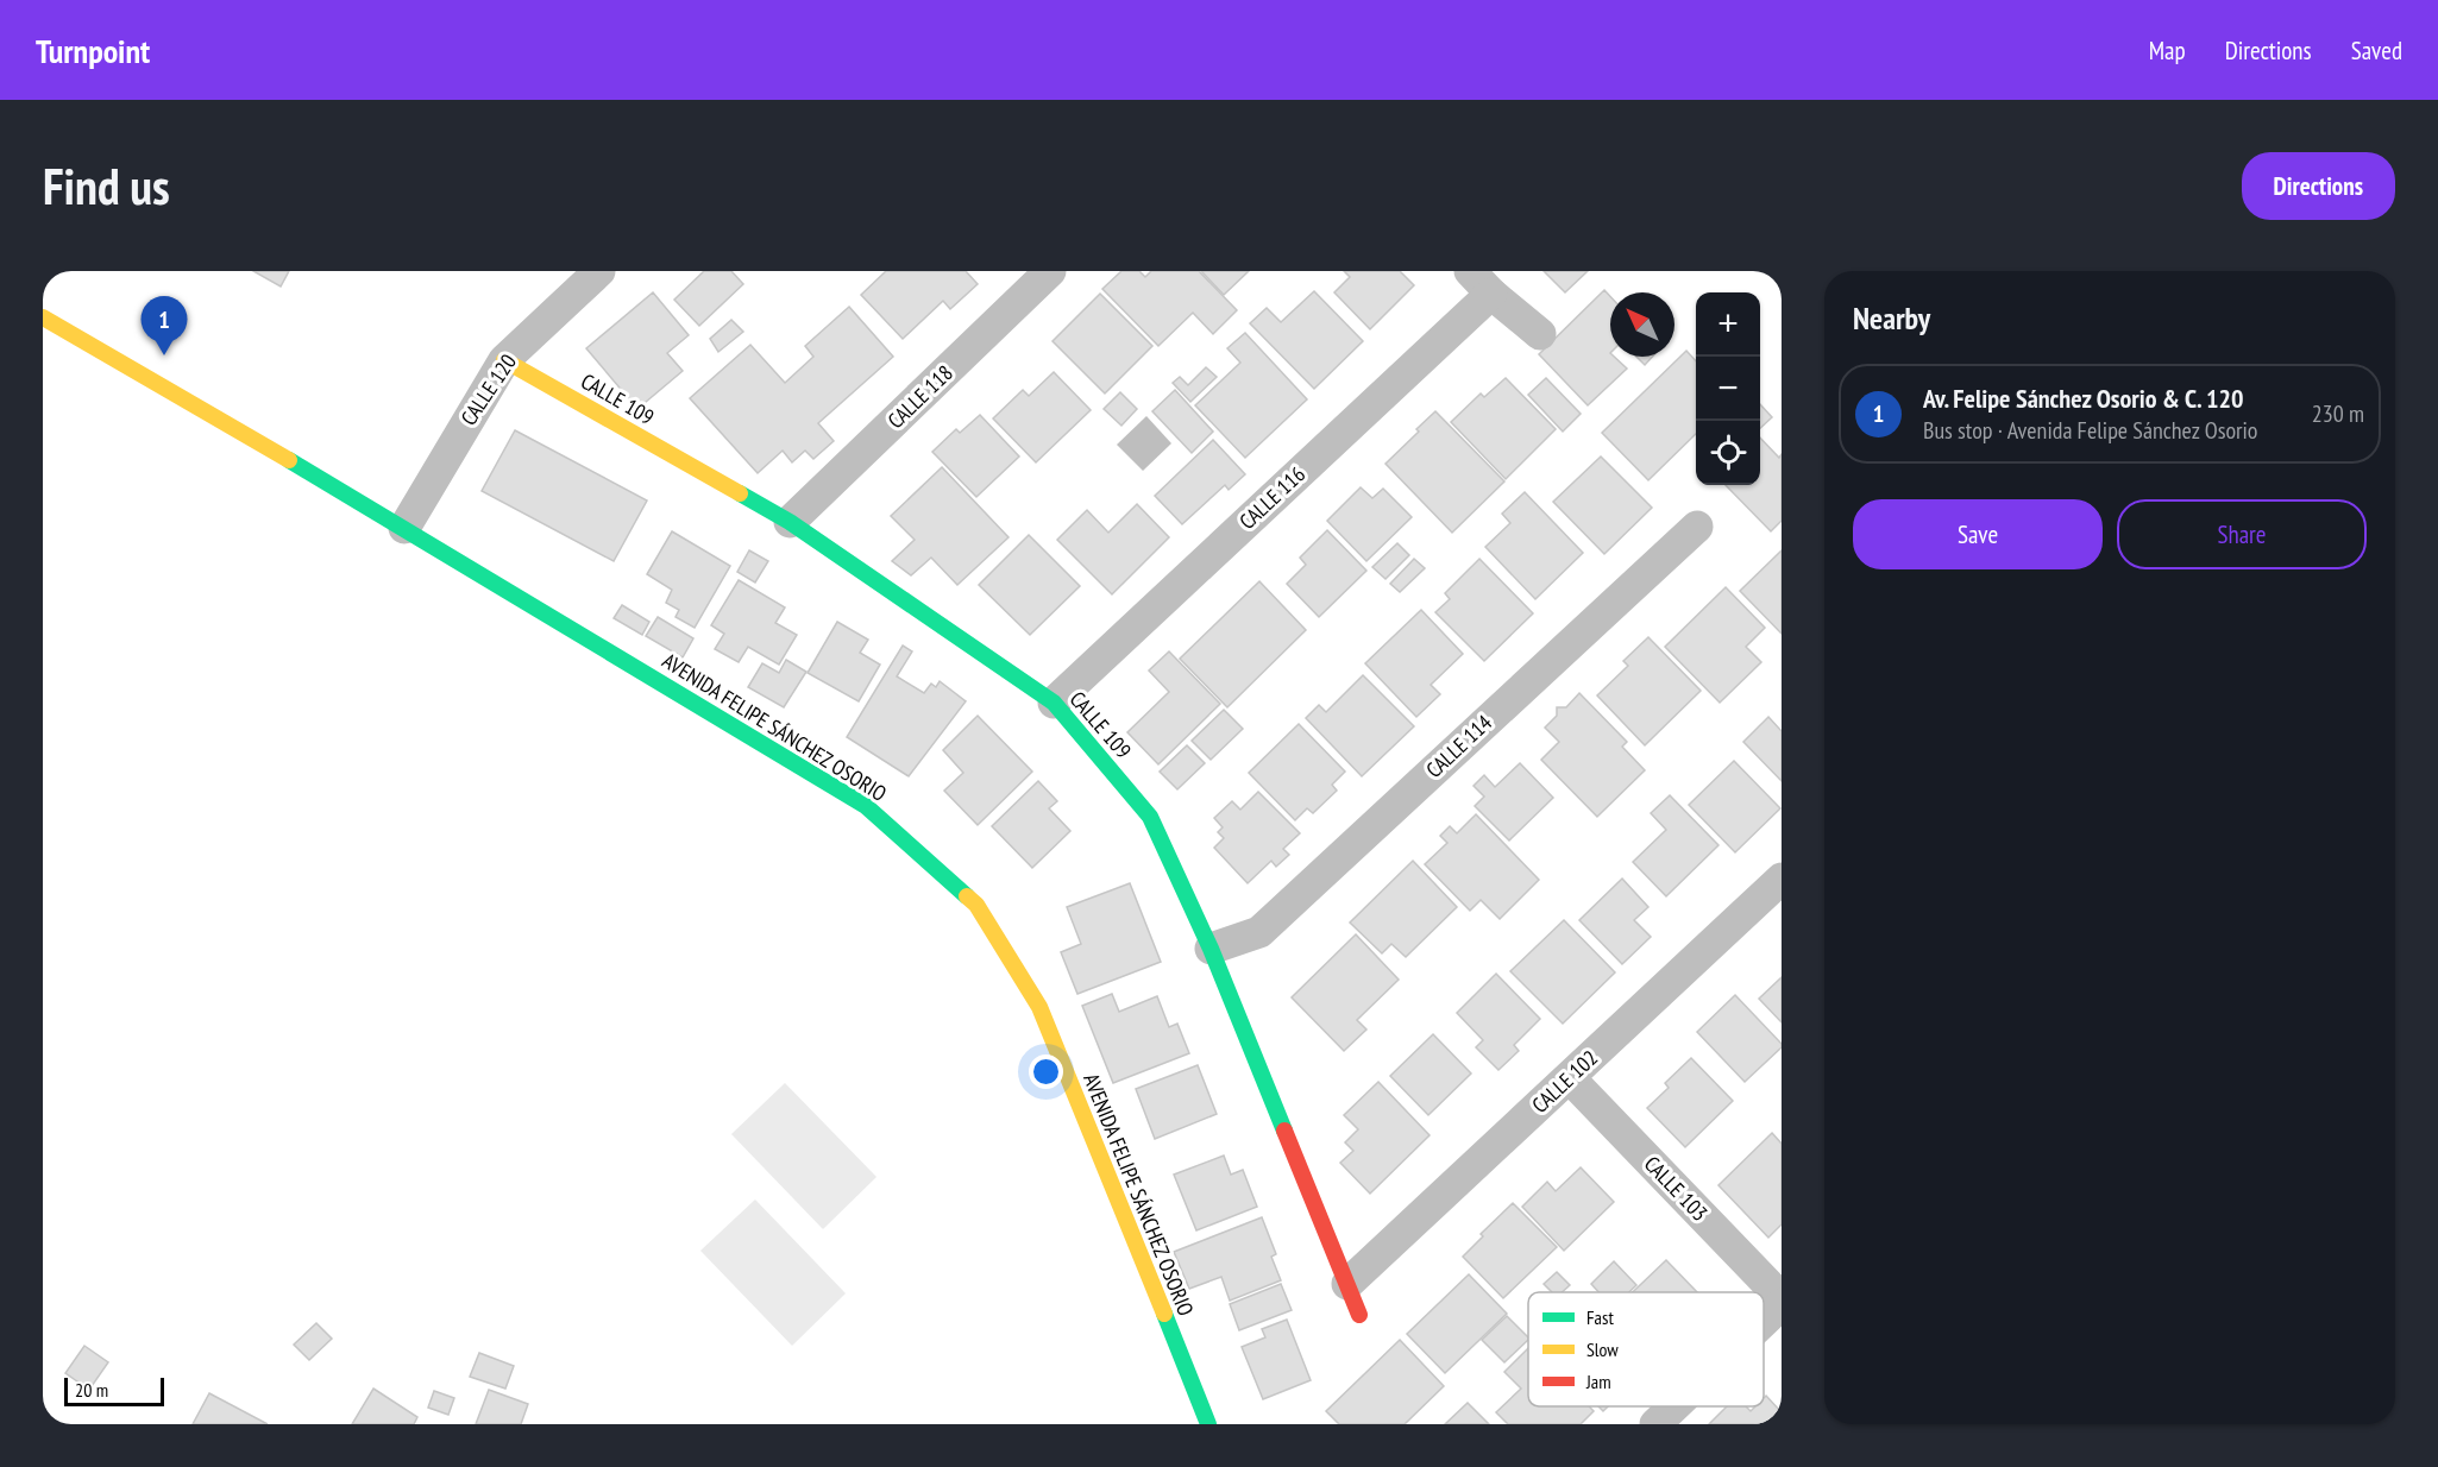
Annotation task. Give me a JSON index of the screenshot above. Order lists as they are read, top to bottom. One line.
{"streets":{"street":["CALLE 120","CALLE 118","CALLE 109","CALLE 116","AVENIDA FELIPE SÁNCHEZ OSORIO","CALLE 114","CALLE 102","CALLE 103"]},"crossings":[["CALLE 120","CALLE 109"],["CALLE 120","AVENIDA FELIPE SÁNCHEZ OSORIO"],["CALLE 118","CALLE 109"],["CALLE 109","CALLE 116"],["CALLE 109","CALLE 114"],["CALLE 109","CALLE 102"],["CALLE 102","CALLE 103"]],"legend":["Fast","Slow","Jam"],"scale_bar":"20 m","north":"top left","page":{"header":"Turnpoint","nav":["Map","Directions","Saved"],"buttons":["Directions",["Save","Share"]],"title":"Find us","heading":"Nearby","map_buttons":["+","−"],"pins":"1","list":[{"mark":"1","name":"Av. Felipe Sánchez Osorio & C. 120","note":"Bus stop · Avenida Felipe Sánchez Osorio","value":"230 m"}],"scale":"20 m"}}
